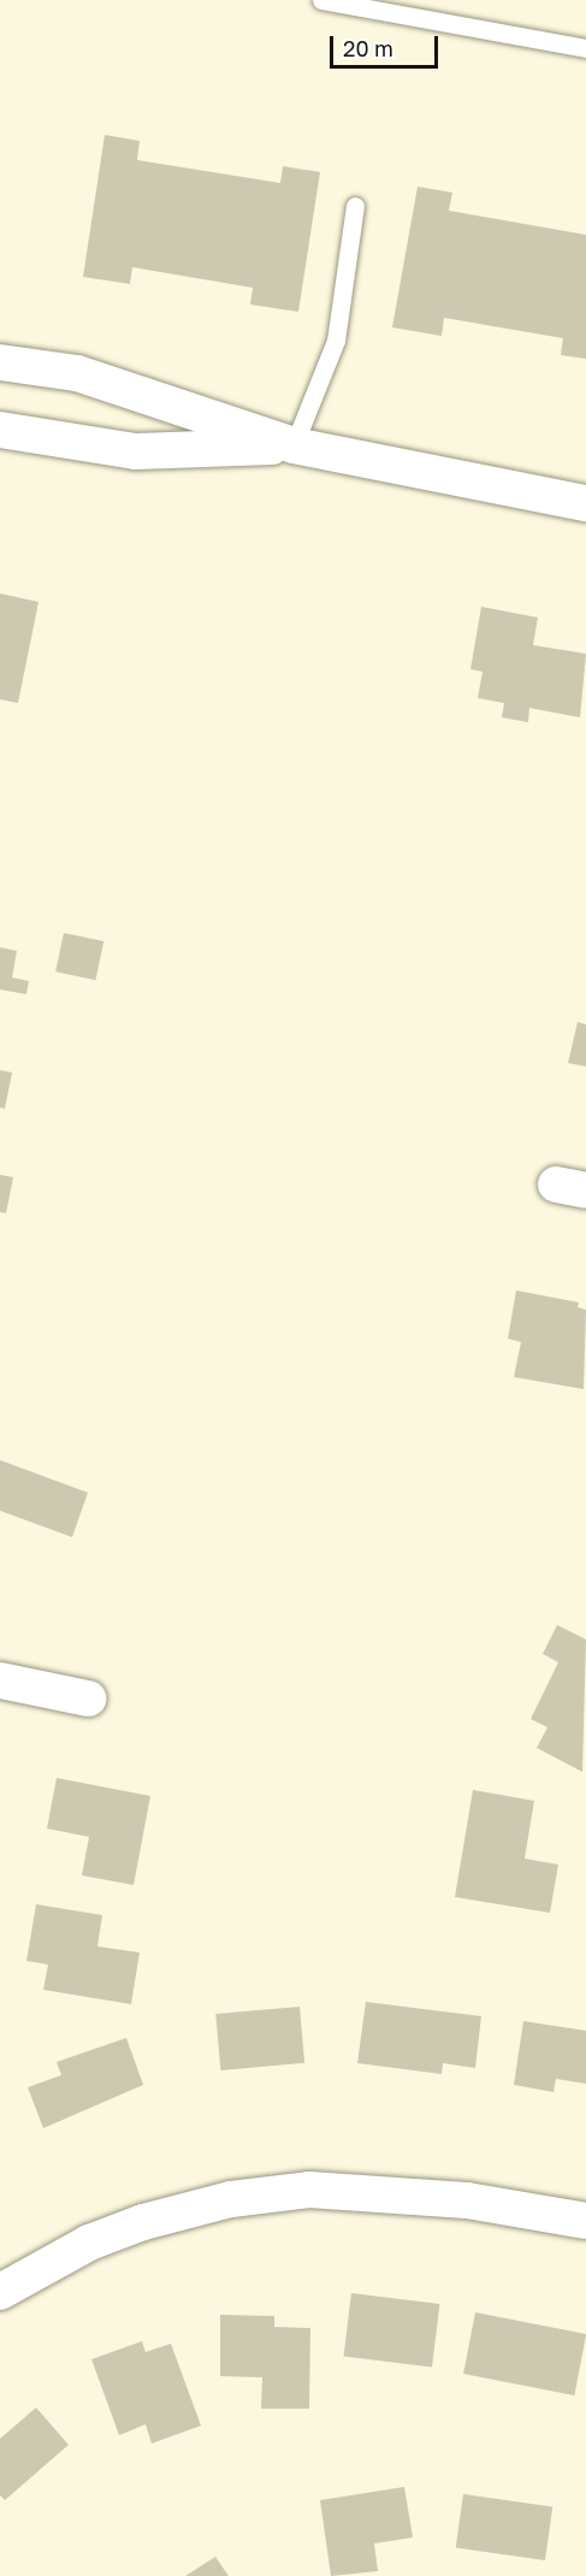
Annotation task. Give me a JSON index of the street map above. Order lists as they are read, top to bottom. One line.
{"scale_bar":"20 m"}
